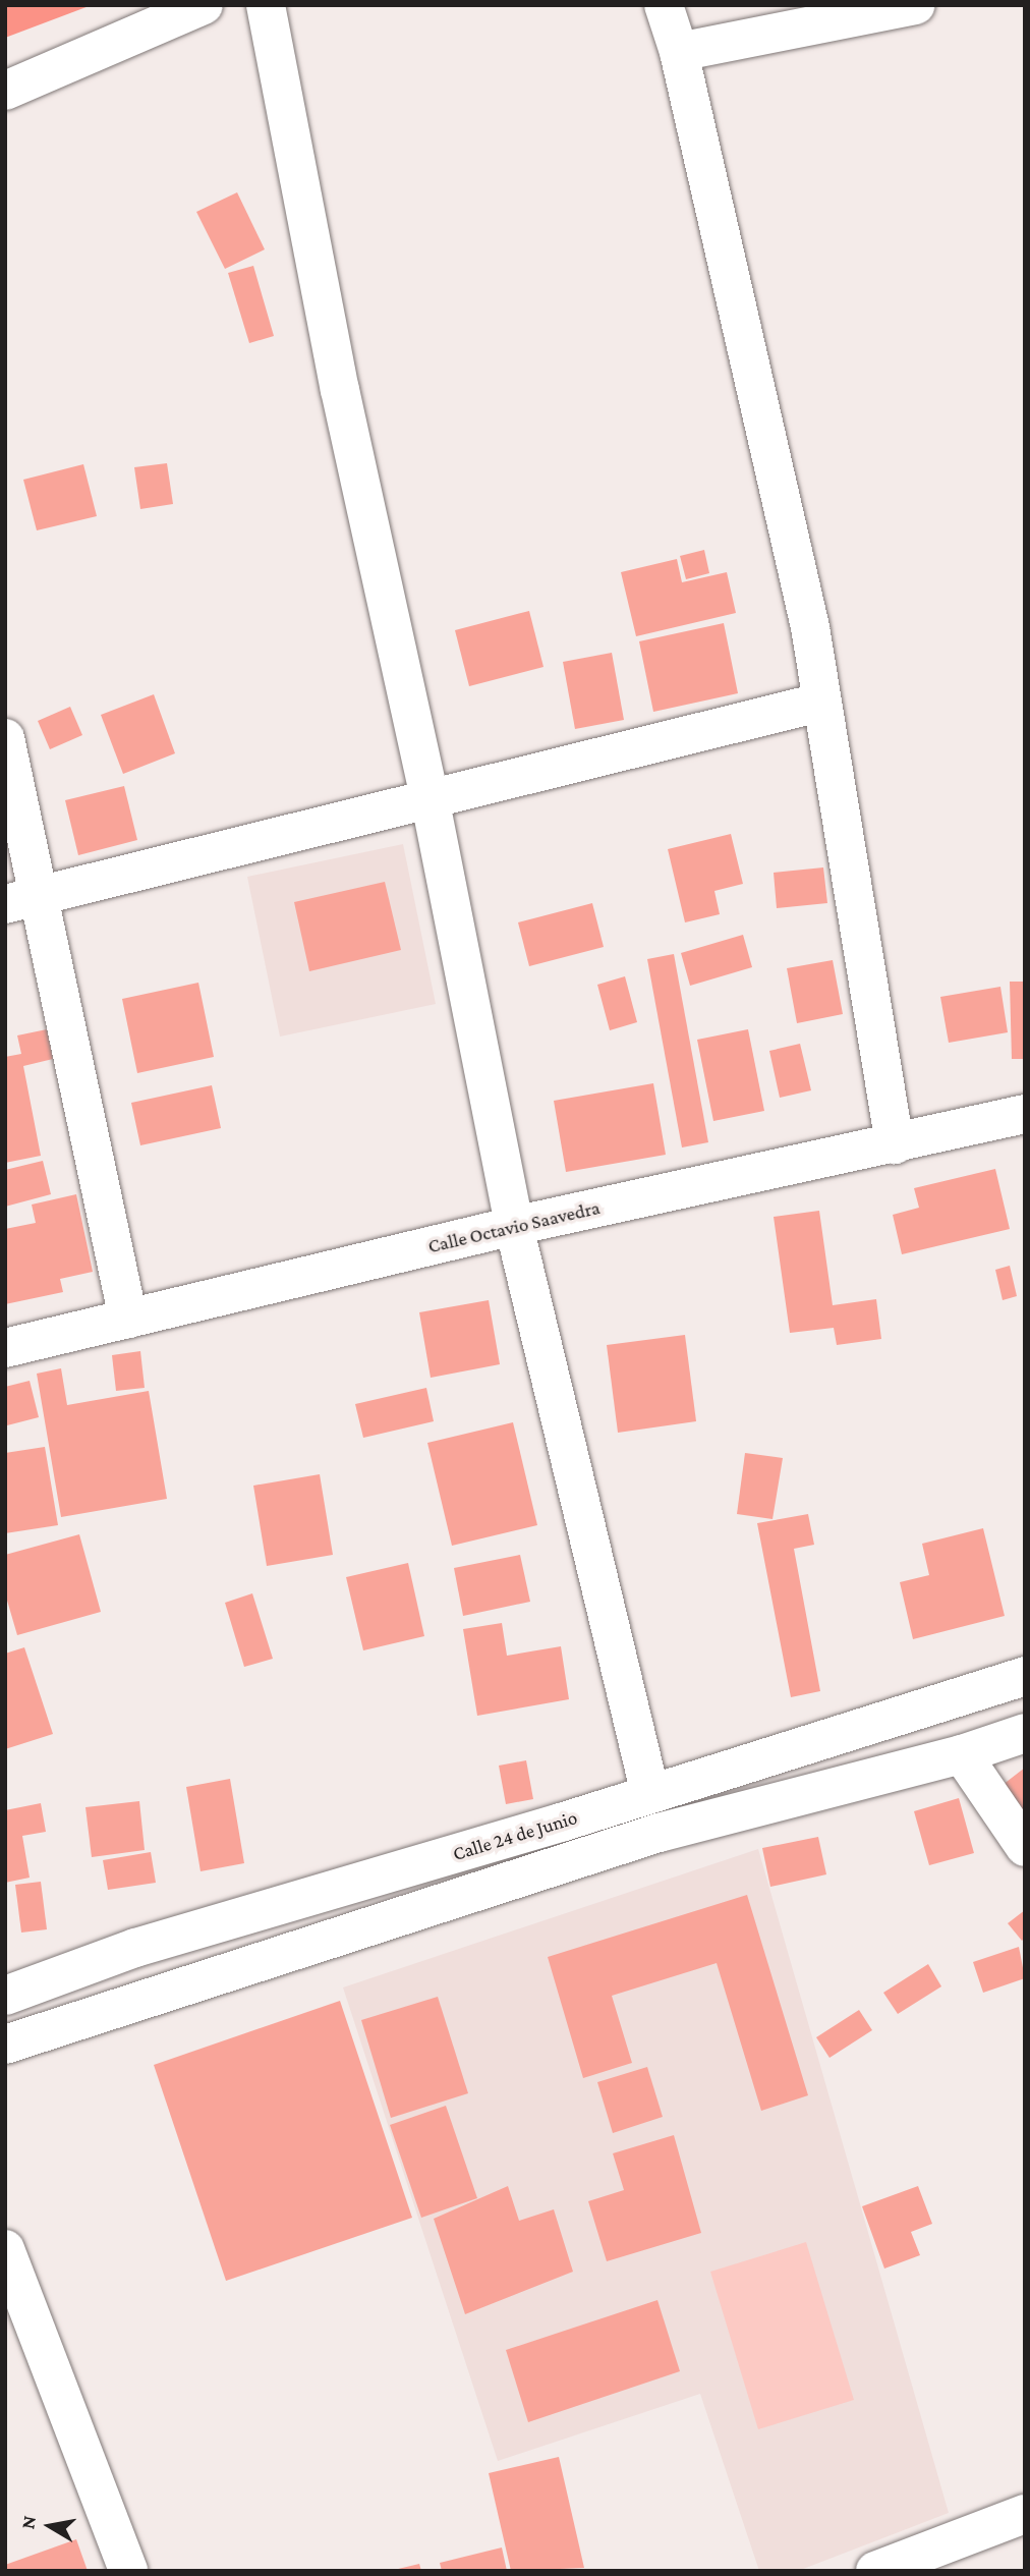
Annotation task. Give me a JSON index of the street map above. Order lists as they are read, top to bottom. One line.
{"streets":{"street":["Calle Octavio Saavedra","Calle 24 de Junio"]},"north":"left"}
